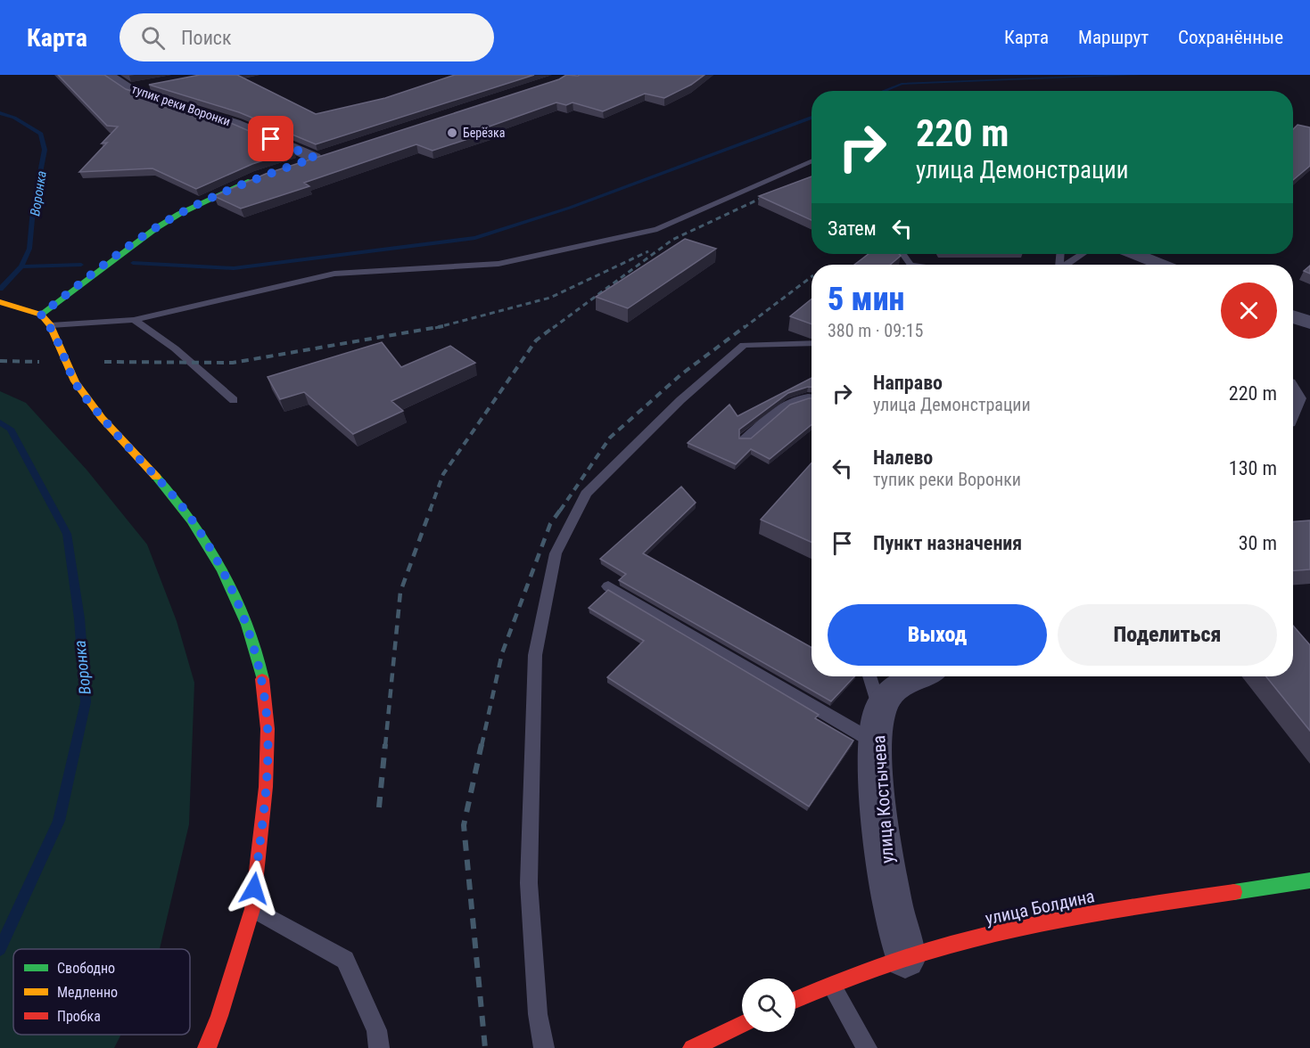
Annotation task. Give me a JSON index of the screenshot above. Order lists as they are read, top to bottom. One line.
{"streets":{"street":["тупик реки Воронки","улица Костычева","улица Болдина"]},"crossings":[["улица Костычева","улица Болдина"]],"water":["Воронка"],"places":["Берёзка"],"legend":["Свободно","Медленно","Пробка"],"page":{"header":"Карта","search":"Поиск","nav":["Карта","Маршрут","Сохранённые"],"turn":["220 m","улица Демонстрации"],"then":"Затем","heading":["5 мин","380 m · 09:15"],"list":[{"name":"Направо","note":"улица Демонстрации","value":"220 m"},{"name":"Налево","note":"тупик реки Воронки","value":"130 m"},{"name":"Пункт назначения","value":"30 m"}],"buttons":["Выход","Поделиться"]}}
